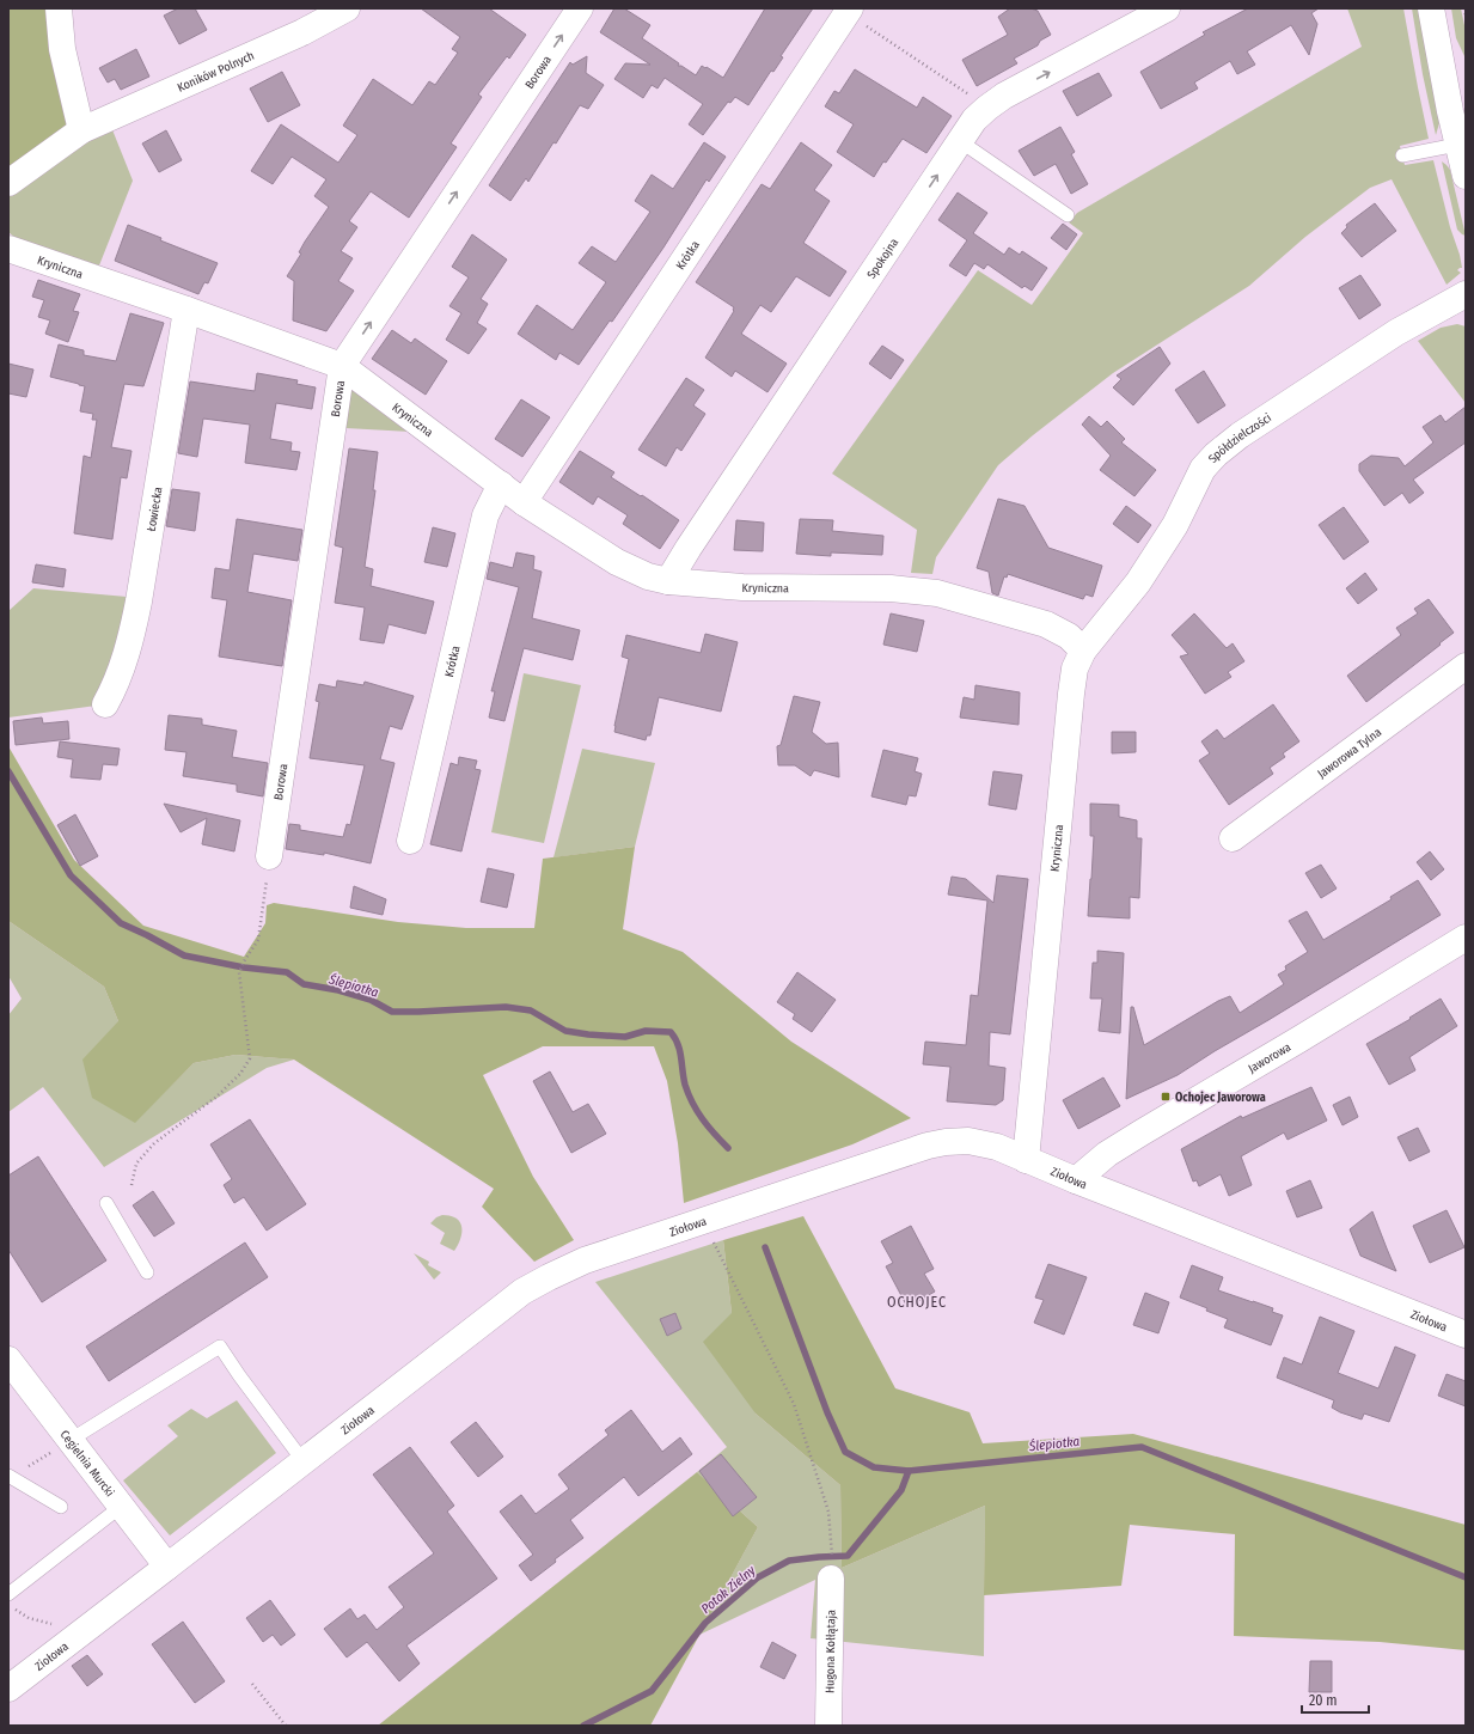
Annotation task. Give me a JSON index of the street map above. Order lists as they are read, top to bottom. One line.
{"streets":{"street":["Koników Polnych","Borowa","Krótka","Spokojna","Kryniczna","Spółdzielczości","Łowiecka","Jaworowa Tylna","Jaworowa","Ziołowa","Cegielnia Murcki","Hugona Kołłątaja"]},"crossings":[["Borowa","Kryniczna"],["Krótka","Kryniczna"],["Spokojna","Kryniczna"],["Kryniczna","Spółdzielczości"],["Kryniczna","Łowiecka"],["Kryniczna","Ziołowa"],["Jaworowa","Ziołowa"],["Ziołowa","Cegielnia Murcki"]],"one_way":["Borowa","Spokojna"],"districts":["OCHOJEC"],"water":["Ślepiotka","Potok Zielny"],"places":{"transit":["Ochojec Jaworowa"]},"scale_bar":"20 m"}
